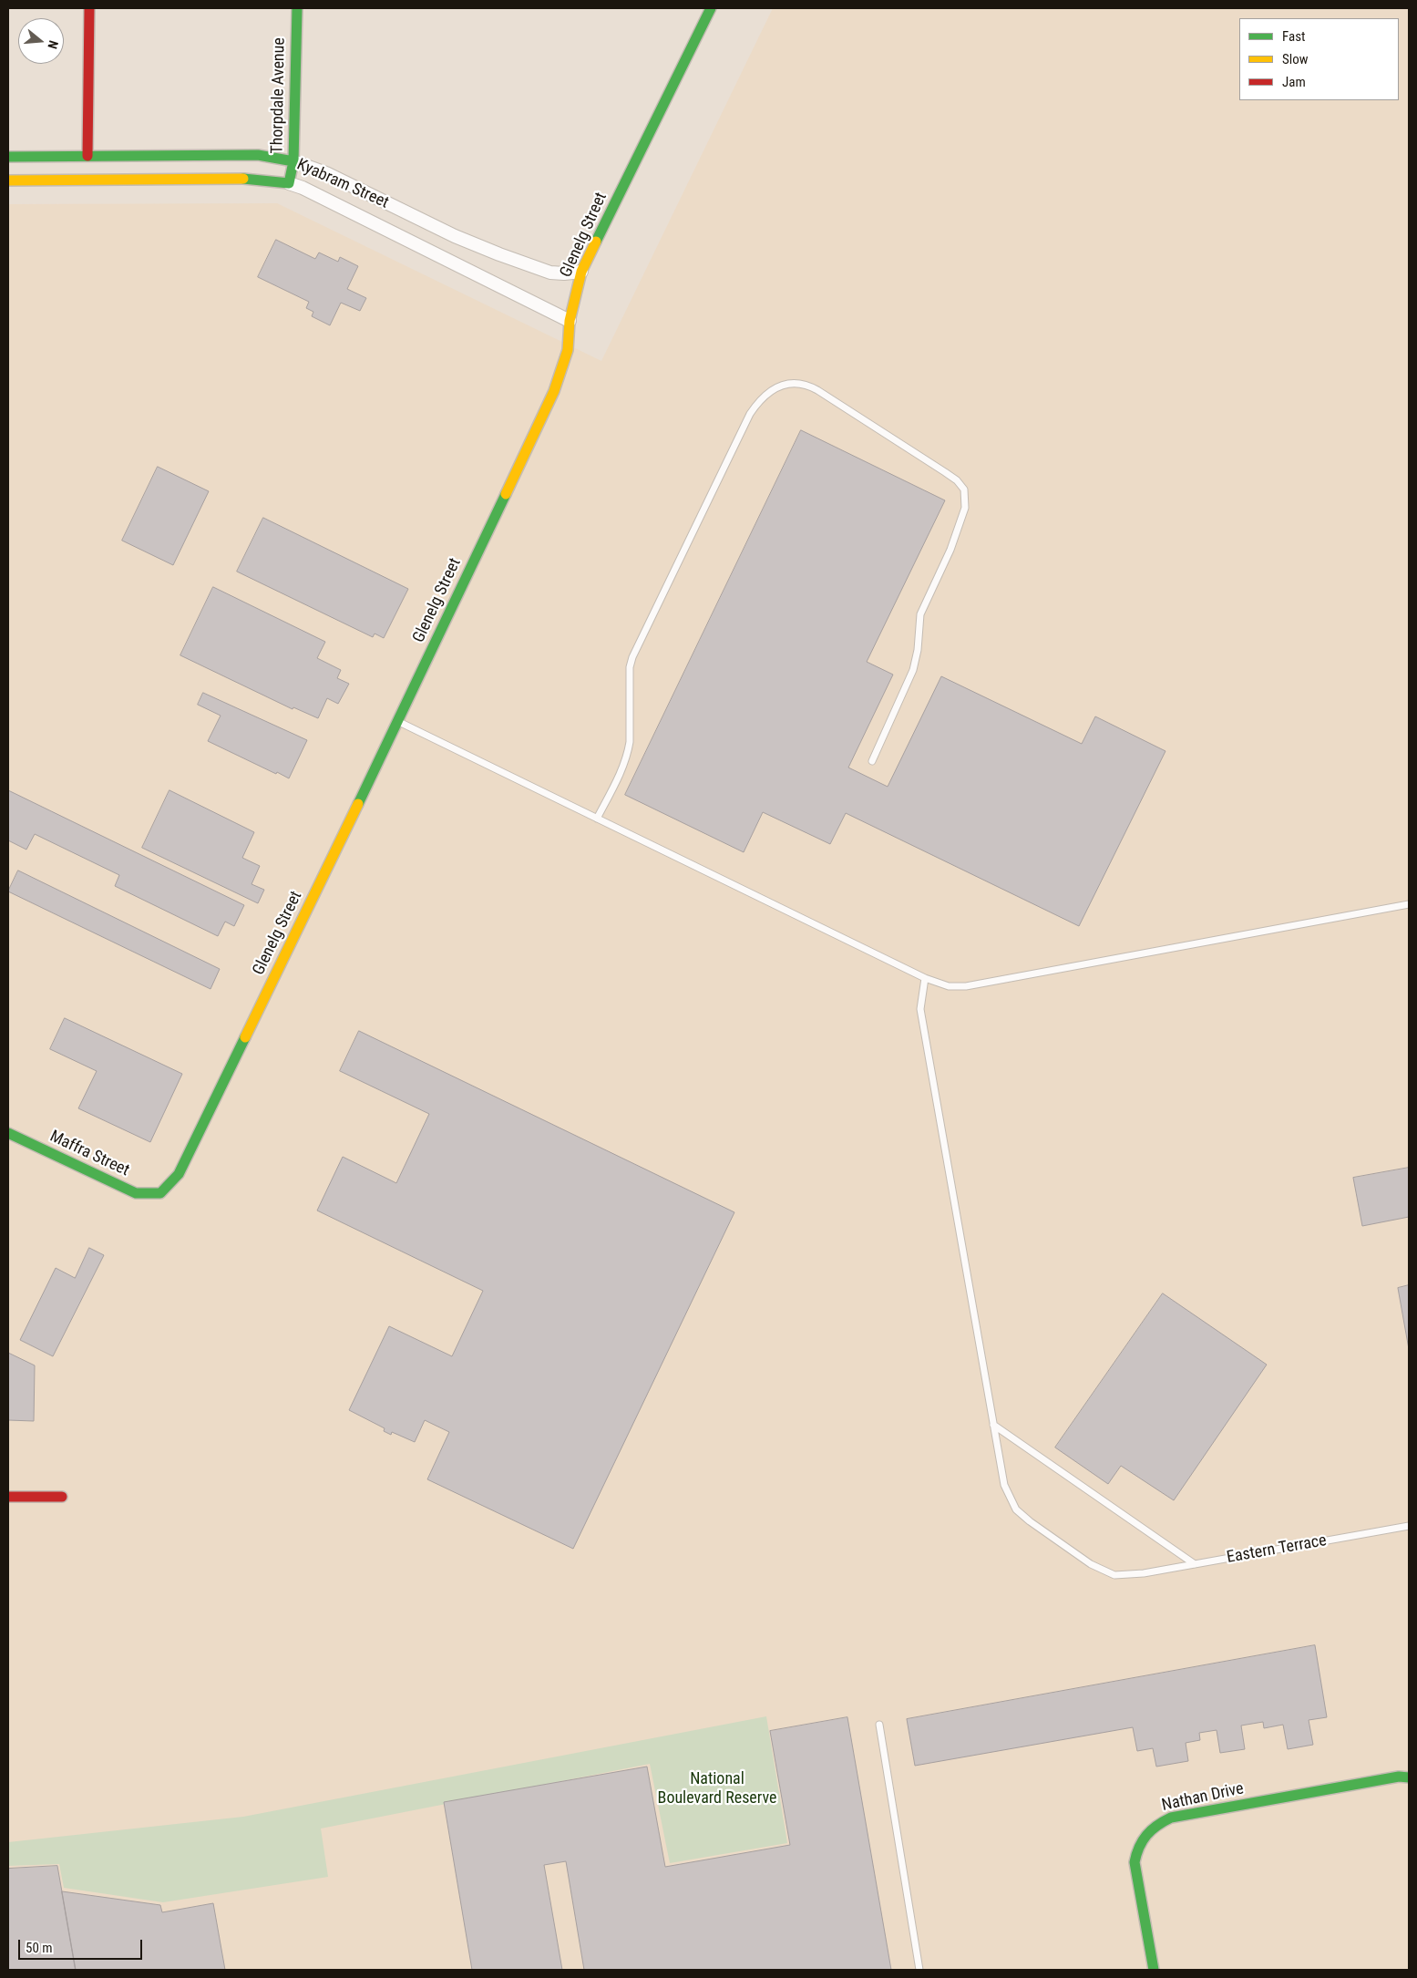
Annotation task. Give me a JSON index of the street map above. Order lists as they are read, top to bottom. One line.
{"streets":{"street":["Thorpdale Avenue","Kyabram Street","Glenelg Street","Maffra Street","Nathan Drive"],"lane":["Eastern Terrace"]},"crossings":[["Thorpdale Avenue","Kyabram Street"],["Kyabram Street","Glenelg Street"],["Glenelg Street","Maffra Street"]],"parks":["National Boulevard Reserve"],"legend":["Fast","Slow","Jam"],"scale_bar":"50 m","north":"right"}
